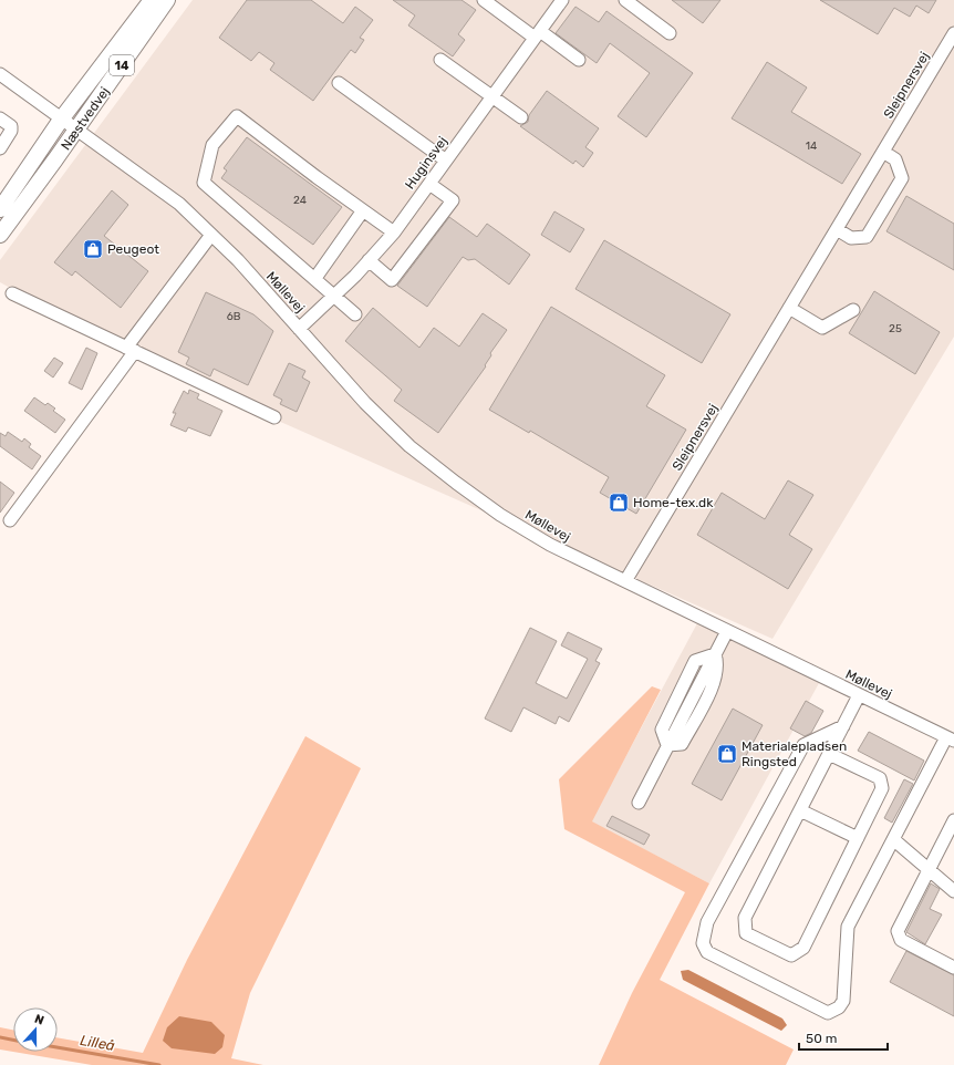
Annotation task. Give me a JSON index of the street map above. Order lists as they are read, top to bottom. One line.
{"streets":{"main road":["14","Næstvedvej"],"street":["Sleipnersvej","Huginsvej","Møllevej"]},"crossings":[["Sleipnersvej","Møllevej"],["Næstvedvej","Møllevej"],["Huginsvej","Møllevej"]],"water":["Lilleå"],"places":{"shop":["Peugeot","Home-tex.dk","Materialepladsen Ringsted"]},"house_numbers":["14","24","6B","25"],"scale_bar":"50 m","north":"top"}
